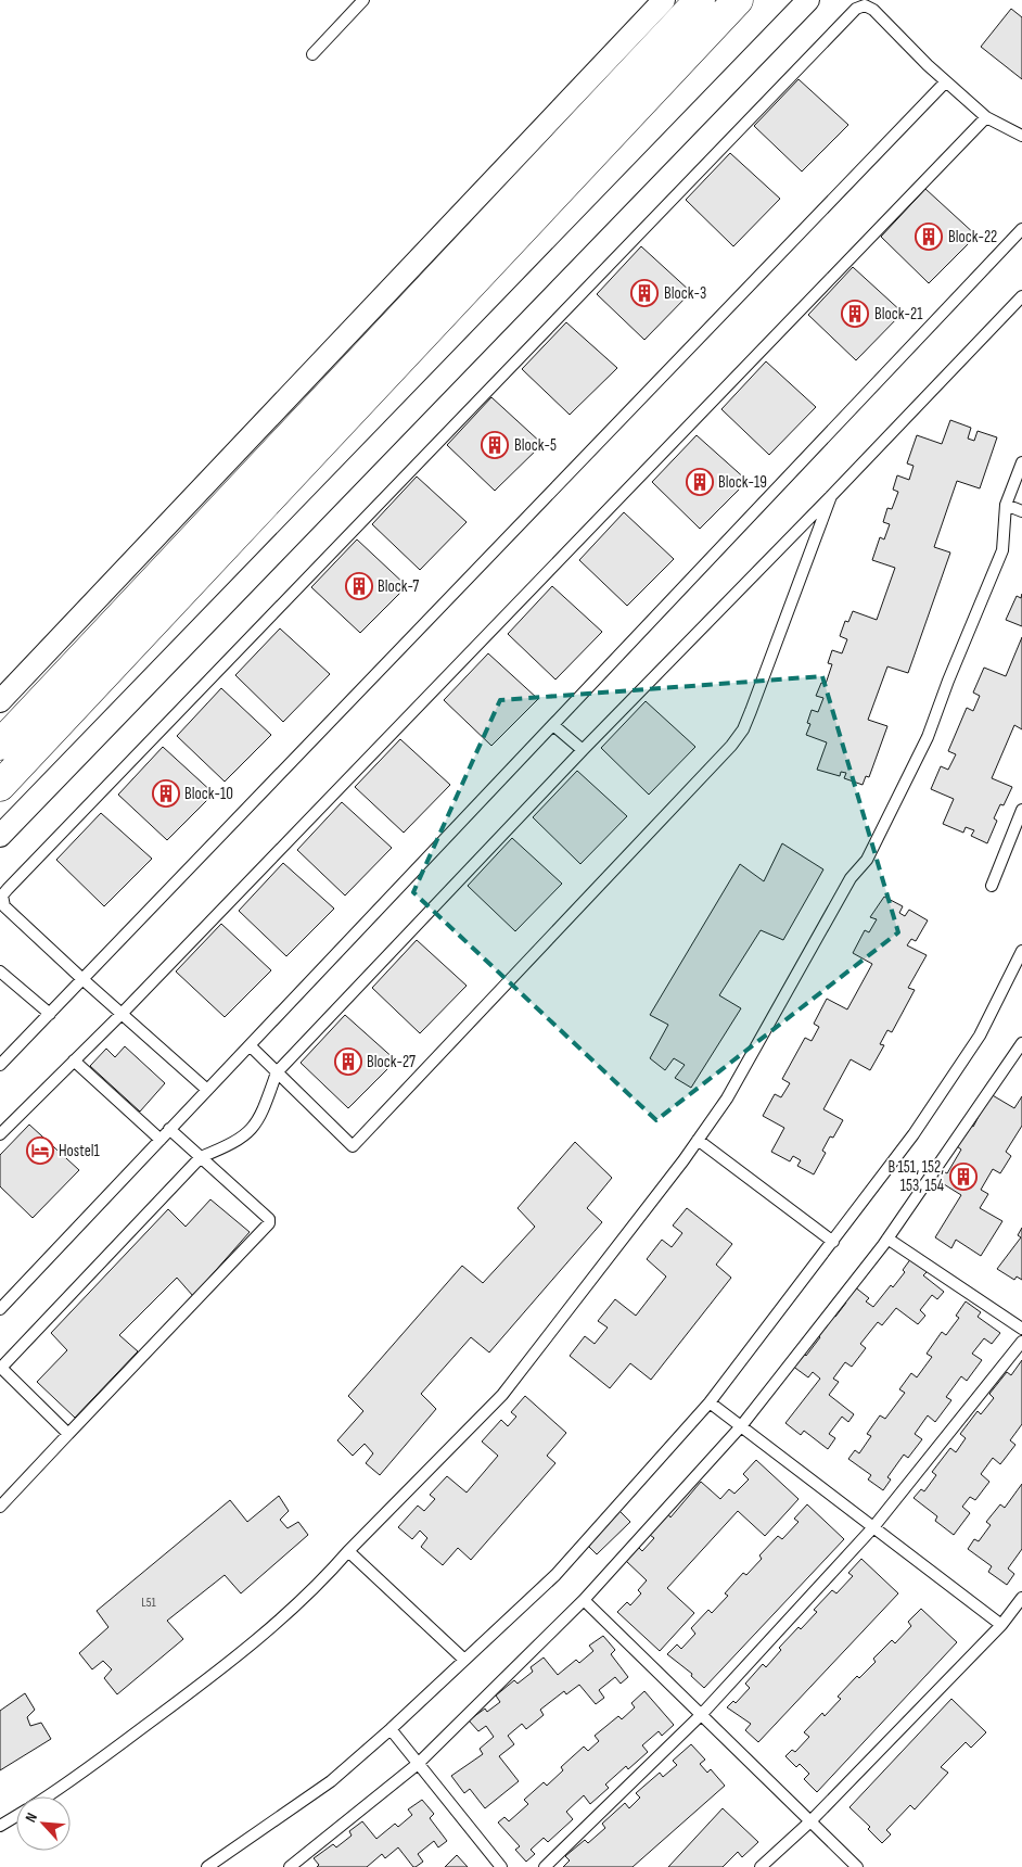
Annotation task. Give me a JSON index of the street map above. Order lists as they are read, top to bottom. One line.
{"places":{"building":["Block-22","Block-3","Block-21","Block-5","Block-19","Block-7","Block-10","Block-27","B 151, 152, 153, 154"],"hotel":["Hostel1"]},"house_numbers":["L51"],"north":"top left"}
